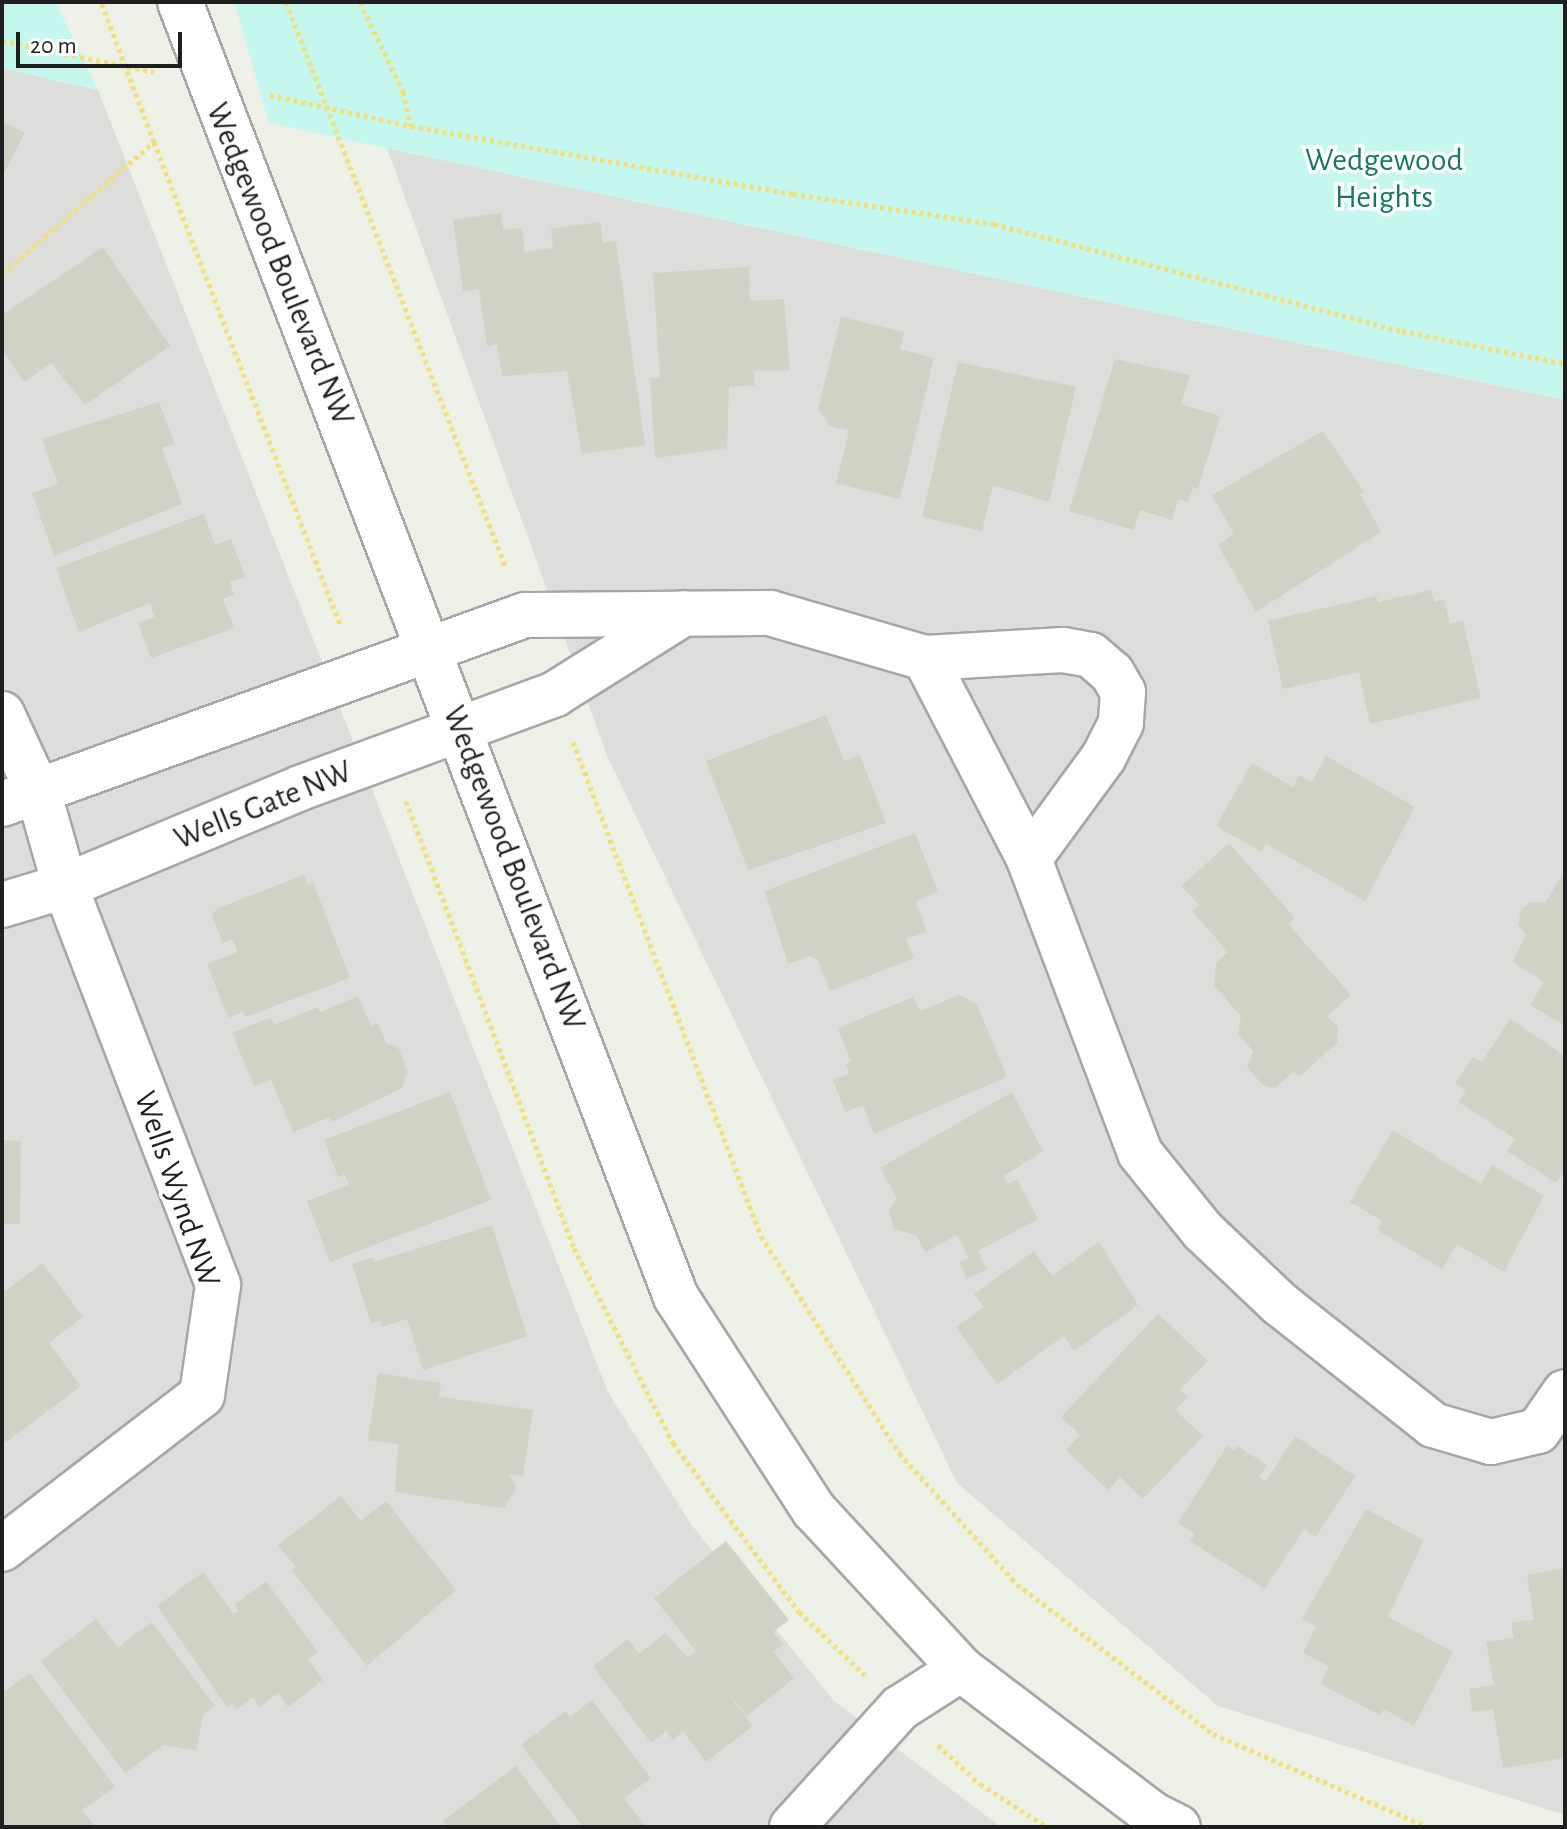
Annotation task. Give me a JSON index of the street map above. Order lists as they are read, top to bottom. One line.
{"streets":{"street":["Wedgewood Boulevard NW","Wells Gate NW","Wells Wynd NW"]},"crossings":[["Wedgewood Boulevard NW","Wells Gate NW"],["Wells Gate NW","Wells Wynd NW"]],"parks":["Wedgewood Heights"],"scale_bar":"20 m"}
